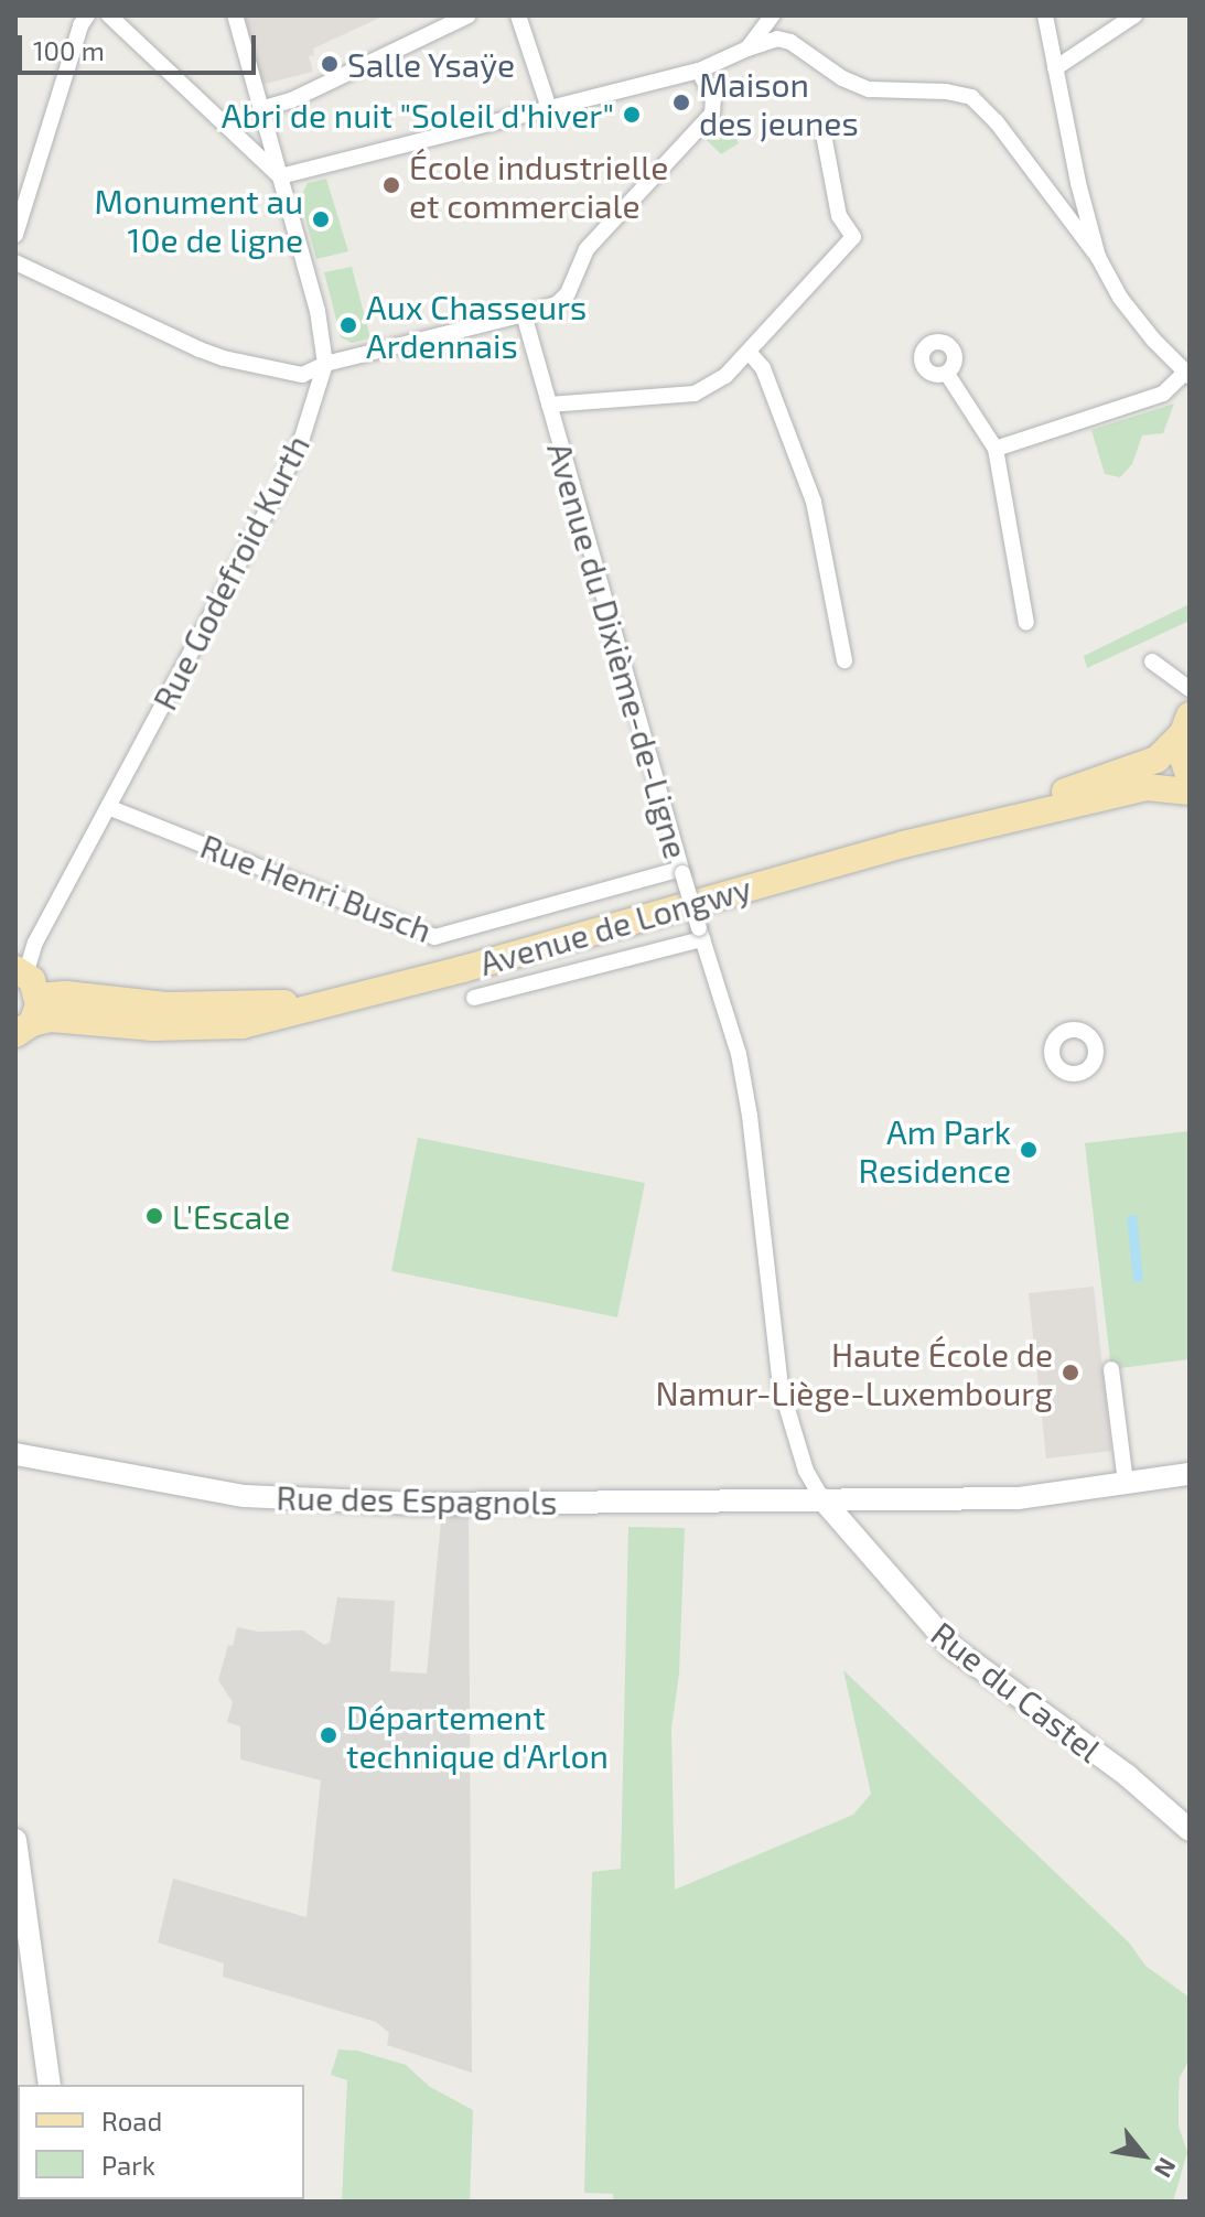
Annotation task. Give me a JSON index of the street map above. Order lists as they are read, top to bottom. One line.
{"streets":{"main road":["Avenue de Longwy"],"street":["Rue Godefroid Kurth","Avenue du Dixième-de-Ligne","Rue Henri Busch","Rue des Espagnols","Rue du Castel"]},"crossings":[["Rue Godefroid Kurth","Rue Henri Busch"],["Rue Godefroid Kurth","Avenue de Longwy"],["Avenue du Dixième-de-Ligne","Rue Henri Busch"],["Avenue du Dixième-de-Ligne","Rue des Espagnols"],["Avenue du Dixième-de-Ligne","Rue du Castel"],["Rue des Espagnols","Rue du Castel"]],"places":["Salle Ysaÿe","Maison des jeunes","Abri de nuit \"Soleil d'hiver\"","École industrielle et commerciale","Monument au 10e de ligne","Aux Chasseurs Ardennais","Am Park Residence","L'Escale","Haute École de Namur-Liège-Luxembourg","Département technique d'Arlon"],"legend":["Road","Park"],"scale_bar":"100 m","north":"bottom right"}
